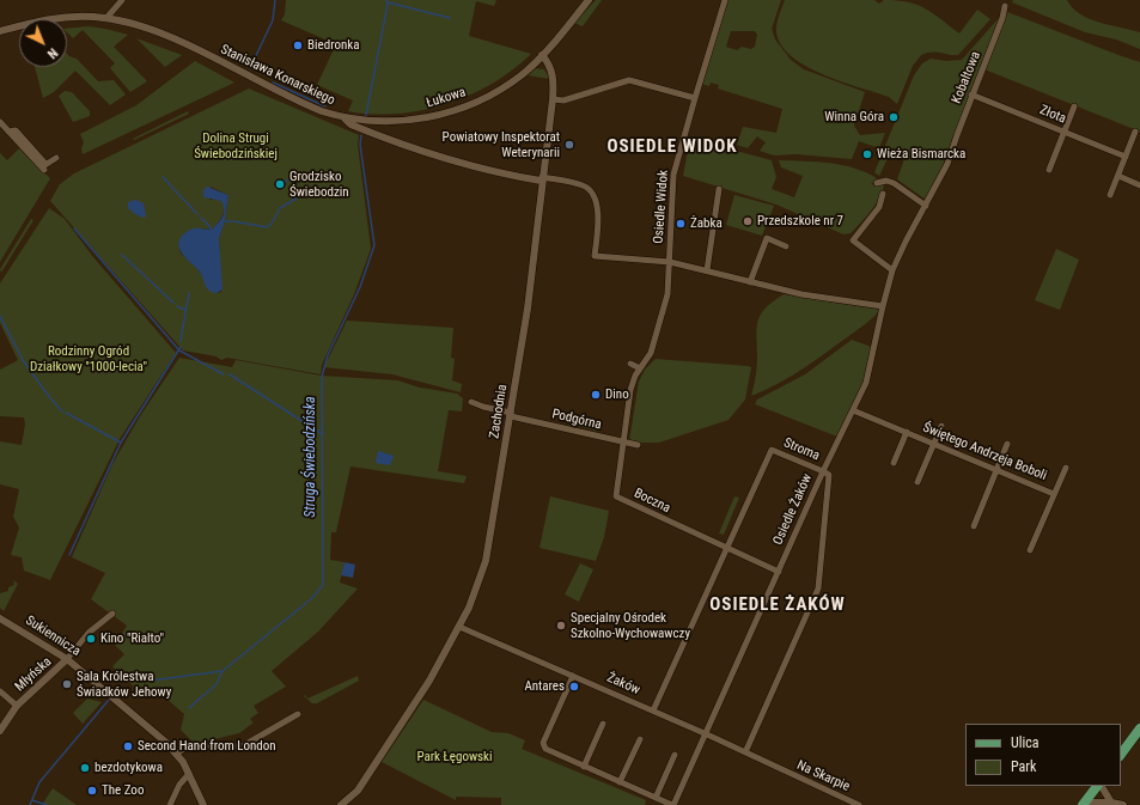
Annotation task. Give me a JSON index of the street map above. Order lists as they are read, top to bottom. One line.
{"streets":{"street":["Stanisława Konarskiego","Kobaltowa","Łukowa","Złota","Osiedle Widok","Zachodnia","Podgórna","Stroma","Świętego Andrzeja Boboli","Boczna","Osiedle Żaków","Sukiennicza","Młyńska","Żaków","Na Skarpie"]},"crossings":[["Stanisława Konarskiego","Łukowa"],["Stanisława Konarskiego","Osiedle Widok"],["Stanisława Konarskiego","Zachodnia"],["Kobaltowa","Złota"],["Kobaltowa","Stroma"],["Kobaltowa","Świętego Andrzeja Boboli"],["Kobaltowa","Osiedle Żaków"],["Łukowa","Zachodnia"],["Osiedle Widok","Zachodnia"],["Osiedle Widok","Podgórna"],["Osiedle Widok","Boczna"],["Zachodnia","Podgórna"],["Zachodnia","Żaków"],["Podgórna","Boczna"],["Stroma","Boczna"],["Stroma","Osiedle Żaków"],["Osiedle Żaków","Żaków"],["Sukiennicza","Młyńska"],["Żaków","Na Skarpie"]],"districts":["OSIEDLE WIDOK","OSIEDLE ŻAKÓW"],"water":["Struga Świebodzińska"],"parks":["Dolina Strugi Świebodzińskiej","Rodzinny Ogród Działkowy \"1000-lecia\"","Park Łęgowski"],"places":["Biedronka","Winna Góra","Powiatowy Inspektorat Weterynarii","Wieża Bismarcka","Grodzisko Świebodzin","Przedszkole nr 7","Żabka","Dino","Specjalny Ośrodek Szkolno-Wychowawczy","Kino \"Rialto\"","Sala Królestwa Świadków Jehowy","Antares","Second Hand from London","bezdotykowa","The Zoo"],"legend":["Ulica","Park"],"north":"bottom right"}
